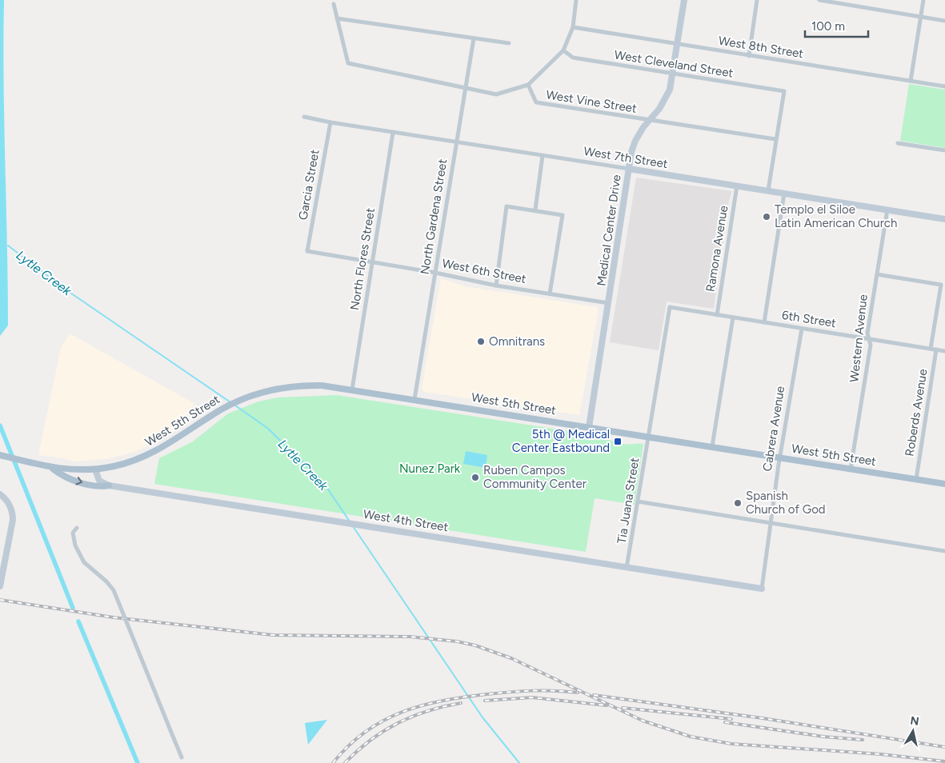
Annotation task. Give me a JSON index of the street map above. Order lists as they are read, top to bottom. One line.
{"streets":{"main road":["West 5th Street"],"street":["West 8th Street","West Cleveland Street","West Vine Street","West 7th Street","Garcia Street","North Gardena Street","Medical Center Drive","Ramona Avenue","North Flores Street","West 6th Street","6th Street","Western Avenue","Roberds Avenue","Cabrera Avenue","Tia Juana Street","West 4th Street"]},"crossings":[["West 8th Street","Medical Center Drive"],["West Cleveland Street","West Vine Street"],["West Cleveland Street","Medical Center Drive"],["West Vine Street","Medical Center Drive"],["West 7th Street","Garcia Street"],["West 7th Street","North Gardena Street"],["West 7th Street","Medical Center Drive"],["West 7th Street","Ramona Avenue"],["West 7th Street","North Flores Street"],["West 7th Street","Western Avenue"],["Garcia Street","West 6th Street"],["North Gardena Street","West 6th Street"],["North Gardena Street","West 5th Street"],["Medical Center Drive","West 6th Street"],["Medical Center Drive","West 5th Street"],["Ramona Avenue","6th Street"],["North Flores Street","West 6th Street"],["North Flores Street","West 5th Street"],["6th Street","Western Avenue"],["6th Street","Roberds Avenue"],["6th Street","Cabrera Avenue"],["6th Street","Tia Juana Street"],["Western Avenue","West 5th Street"],["West 5th Street","Roberds Avenue"],["West 5th Street","Cabrera Avenue"],["West 5th Street","Tia Juana Street"],["Cabrera Avenue","West 4th Street"],["Tia Juana Street","West 4th Street"]],"water":["Lytle Creek"],"parks":["Nunez Park"],"places":{"other":["Templo el Siloe Latin American Church","Omnitrans","Ruben Campos Community Center","Spanish Church of God"],"transit":["5th @ Medical Center Eastbound"]},"scale_bar":"100 m","north":"top"}
